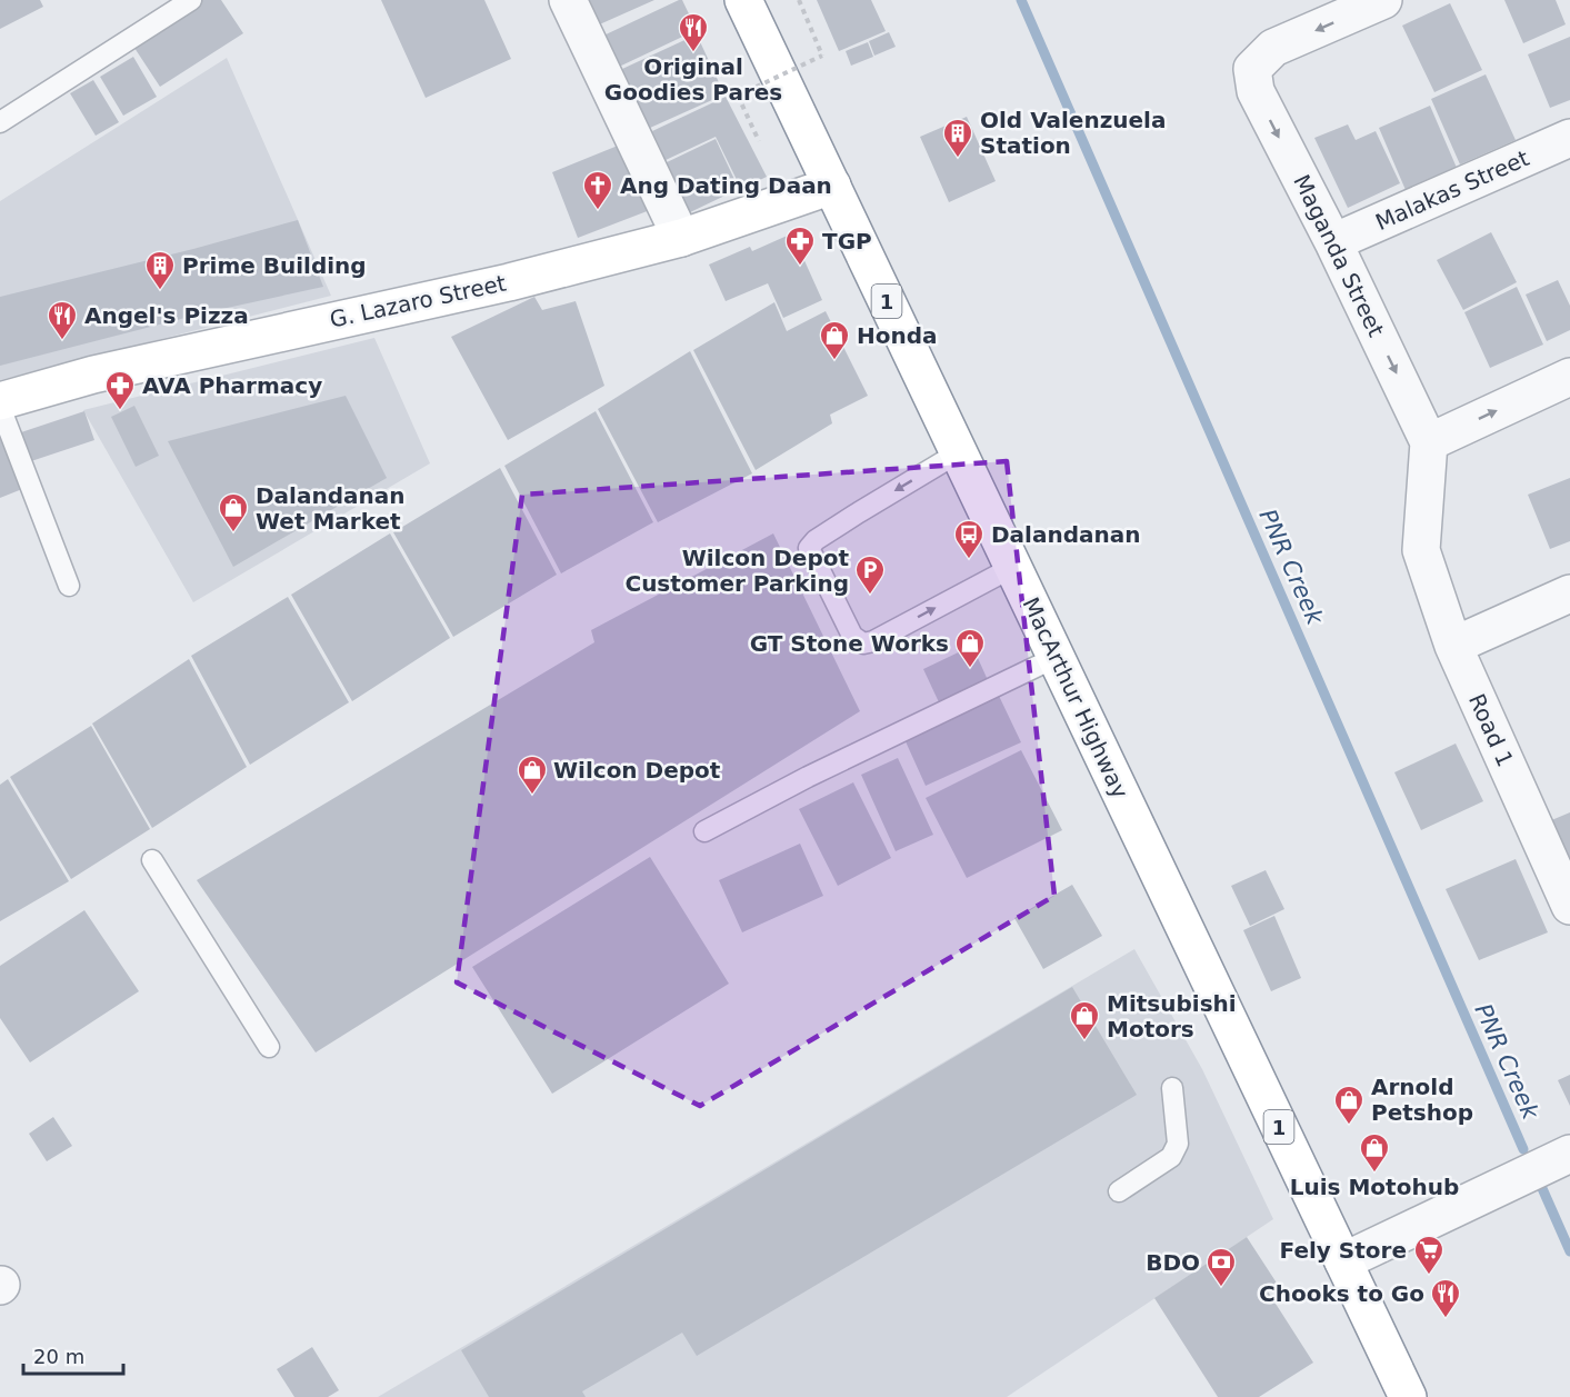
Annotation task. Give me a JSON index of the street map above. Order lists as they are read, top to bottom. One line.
{"streets":{"main road":["G. Lazaro Street","1","MacArthur Highway"],"street":["Malakas Street","Maganda Street","Road 1"]},"crossings":[["Malakas Street","Maganda Street"],["Maganda Street","Road 1"],["G. Lazaro Street","MacArthur Highway"]],"water":["PNR Creek"],"places":{"restaurant":["Original Goodies Pares","Angel's Pizza","Chooks to Go"],"building":["Old Valenzuela Station","Prime Building"],"church":["Ang Dating Daan"],"pharmacy":["TGP","AVA Pharmacy"],"shop":["Honda","Dalandanan Wet Market","GT Stone Works","Wilcon Depot","Mitsubishi Motors","Arnold Petshop","Luis Motohub"],"bus stop":["Dalandanan"],"parking":["Wilcon Depot Customer Parking"],"supermarket":["Fely Store"],"bank":["BDO"]},"scale_bar":"20 m"}
